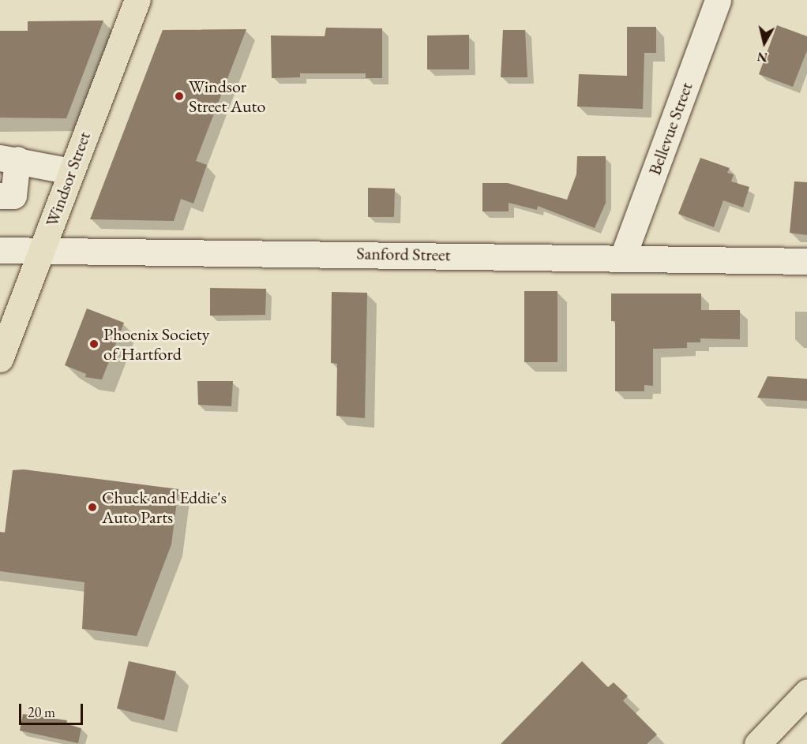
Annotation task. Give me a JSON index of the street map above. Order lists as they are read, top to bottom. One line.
{"streets":{"main road":["Windsor Street"],"street":["Bellevue Street","Sanford Street"]},"crossings":[["Bellevue Street","Sanford Street"],["Windsor Street","Sanford Street"]],"places":["Windsor Street Auto","Phoenix Society of Hartford","Chuck and Eddie's Auto Parts"],"scale_bar":"20 m","north":"bottom"}
